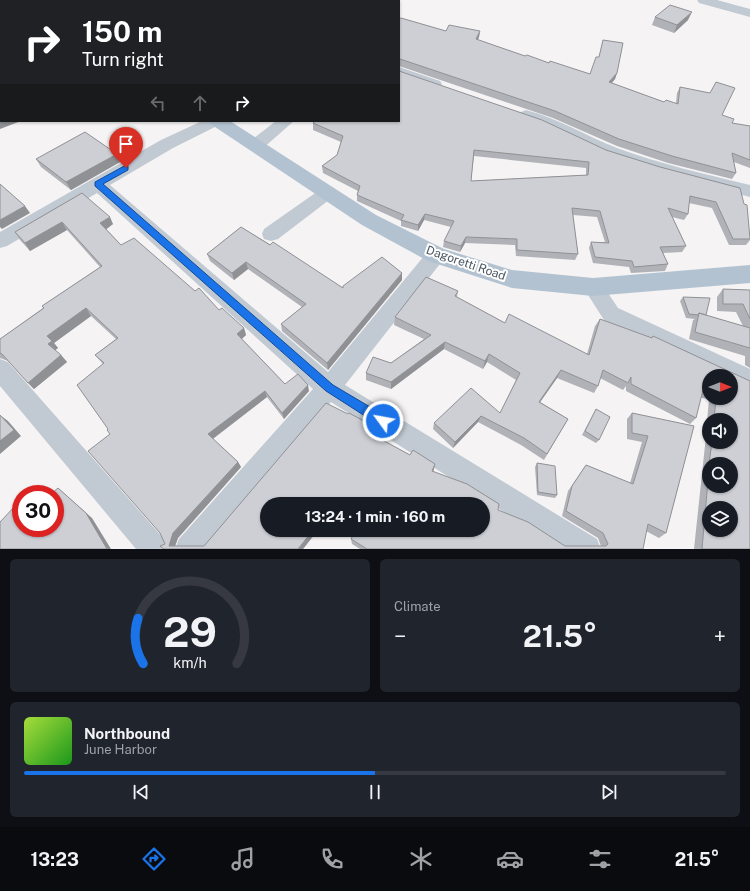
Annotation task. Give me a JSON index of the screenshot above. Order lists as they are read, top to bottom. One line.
{"streets":{"main road":["Dagoretti Road"]},"north":"right","page":{"turn":["150 m","Turn right"],"limit":"30","trip":"13:24 · 1 min · 160 m","tile":"Climate","heat":["−","21.5°","+"],"song":["Northbound","June Harbor"],"tabs":["13:23","21.5°"],"gauge":["29","km/h"]}}
